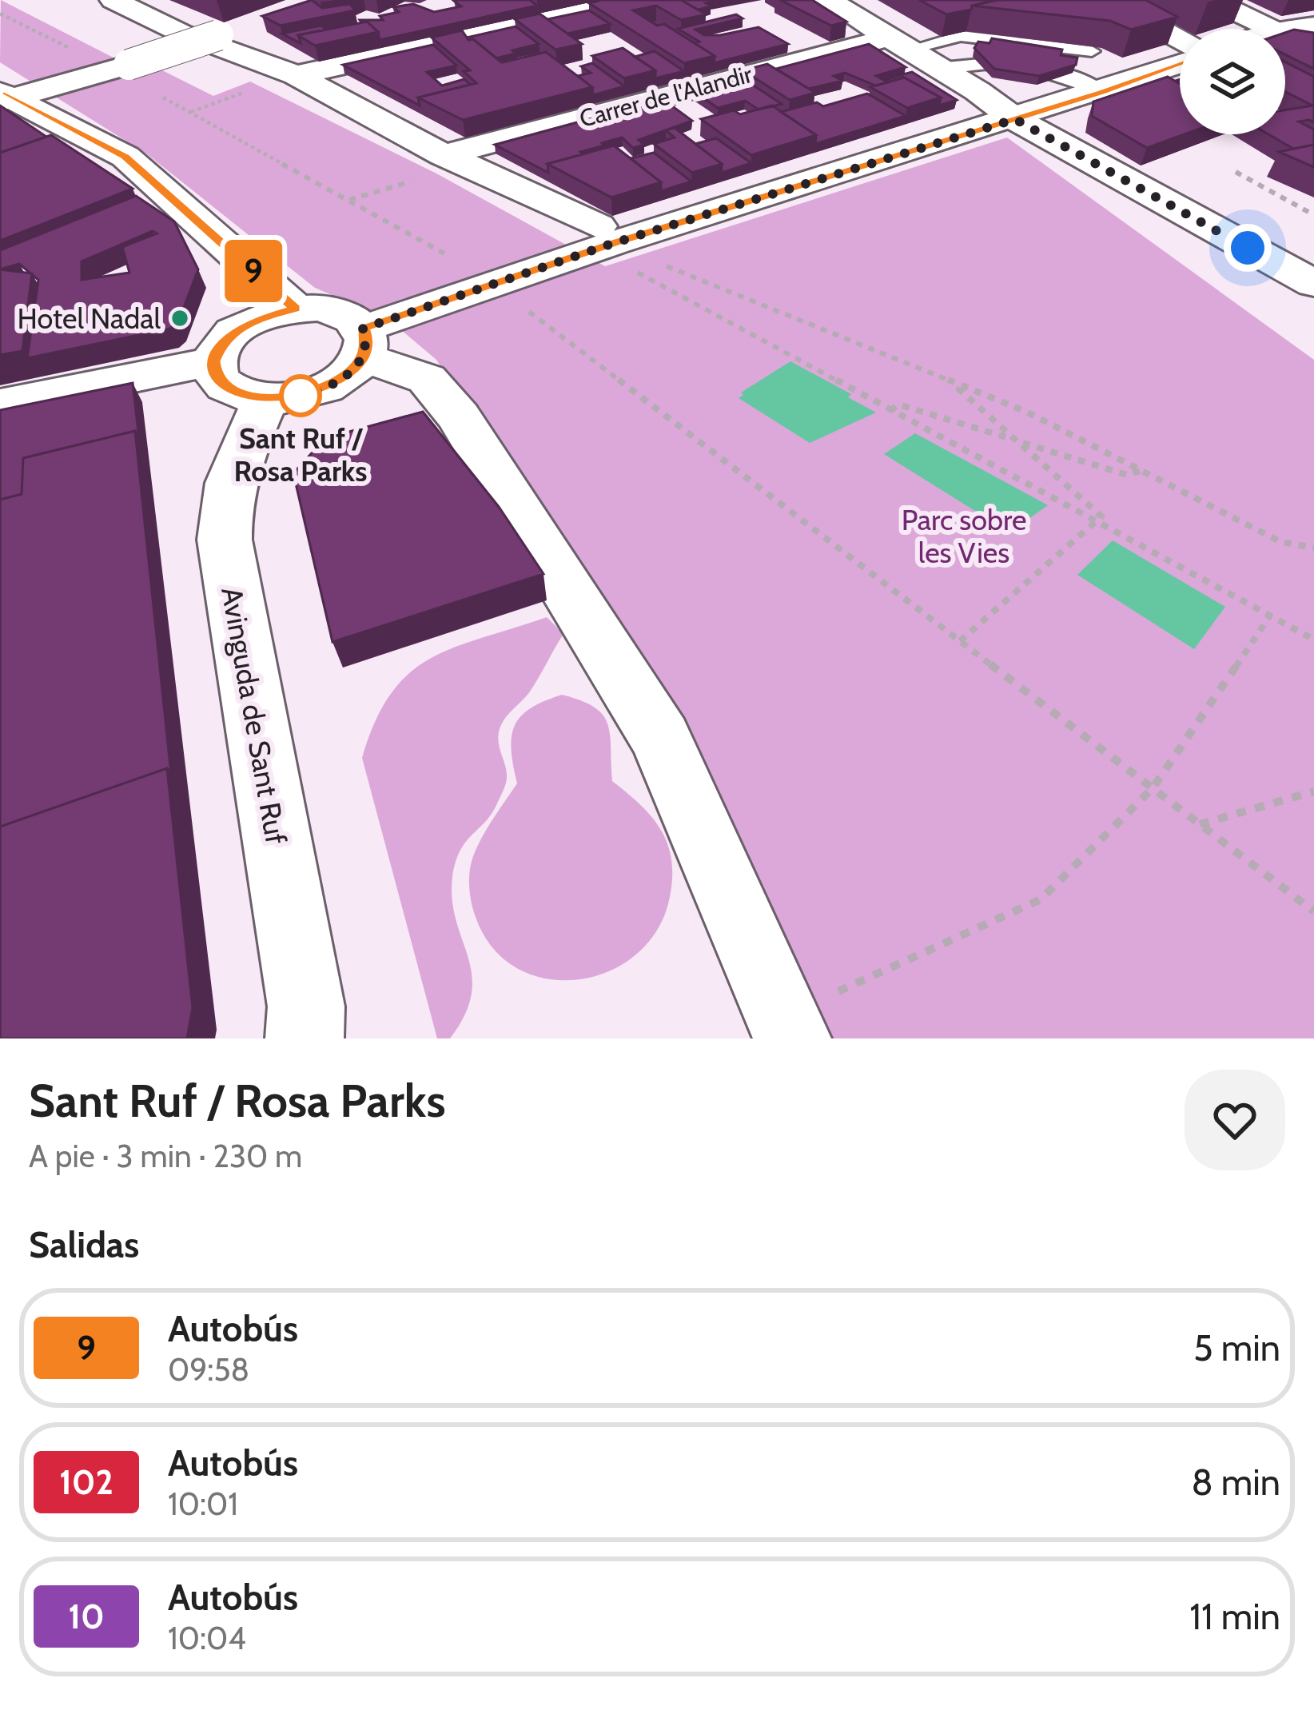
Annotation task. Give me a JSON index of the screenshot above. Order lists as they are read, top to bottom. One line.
{"streets":{"street":["Carrer de l'Alandir","Avinguda de Sant Ruf"]},"parks":["Parc sobre les Vies"],"places":["Hotel Nadal","Sant Ruf / Rosa Parks"],"lines":["bus line 9"],"page":{"on_map":"9","heading":[["Sant Ruf / Rosa Parks","A pie · 3 min · 230 m"],"Salidas"],"list":[{"mark":"9","name":"Autobús","note":"09:58","value":"5 min"},{"mark":"102","name":"Autobús","note":"10:01","value":"8 min"},{"mark":"10","name":"Autobús","note":"10:04","value":"11 min"}]}}
